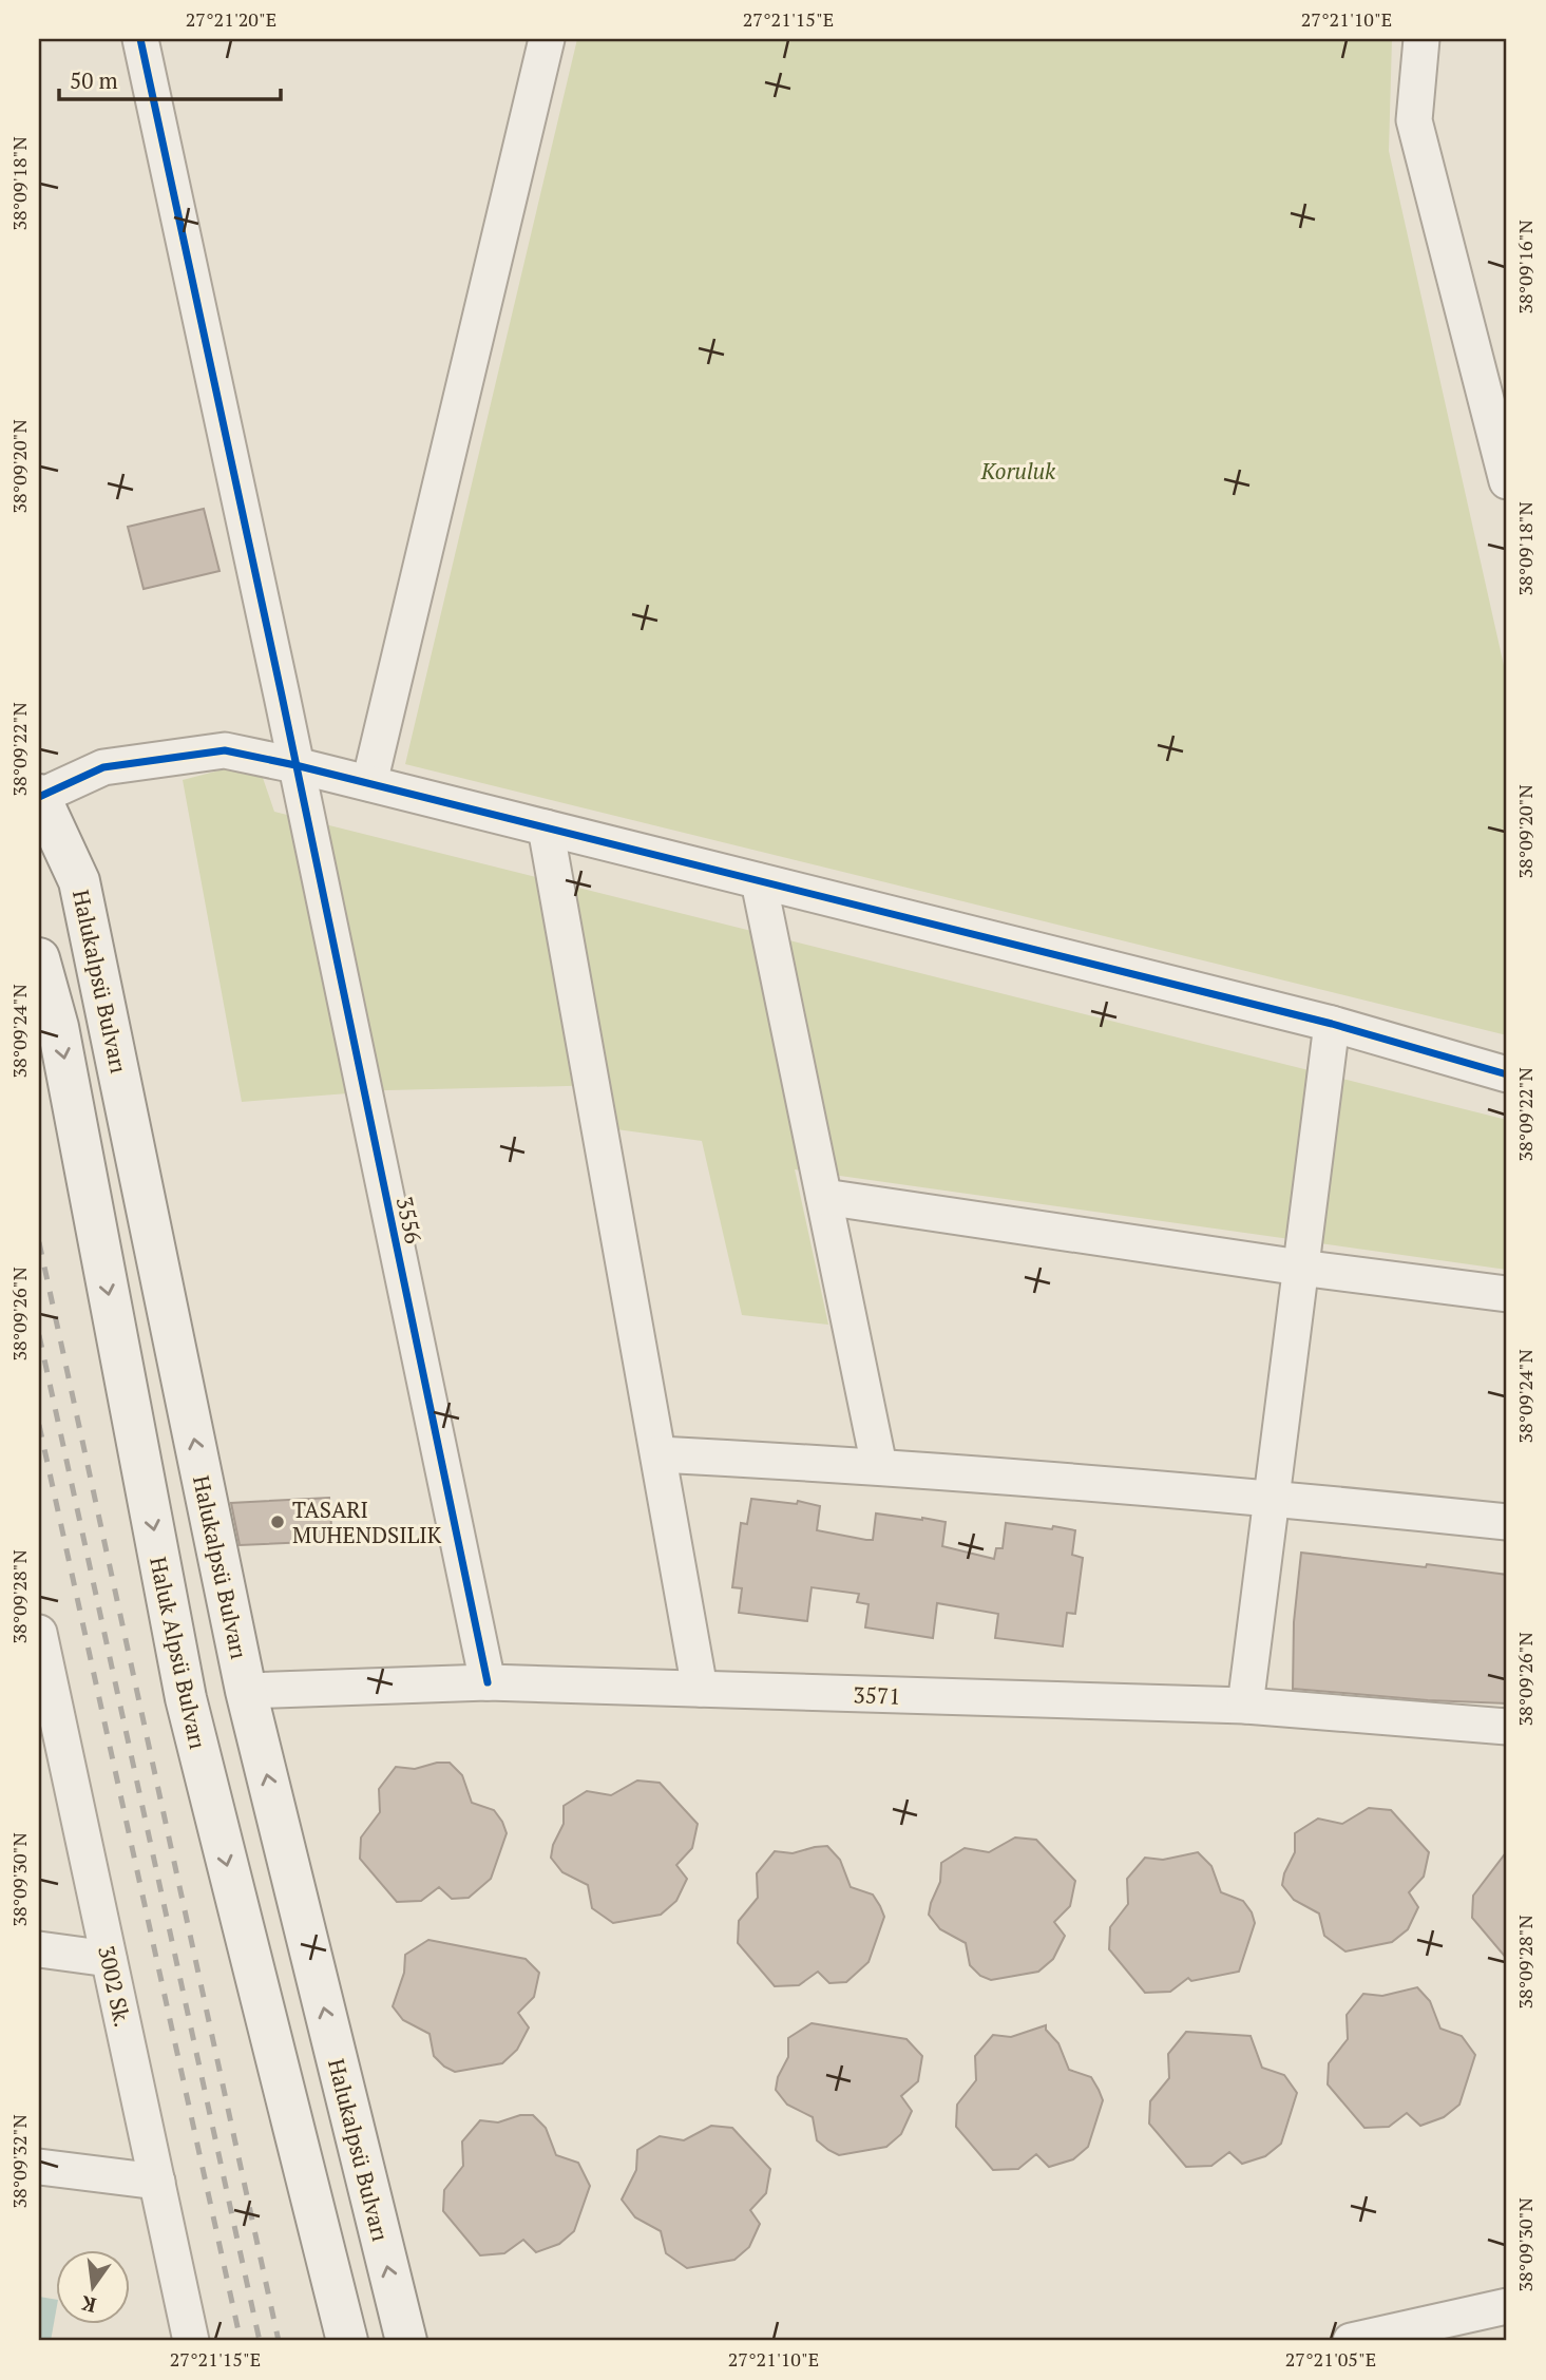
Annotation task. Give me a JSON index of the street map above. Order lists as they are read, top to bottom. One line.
{"streets":{"main road":["Halukalpsü Bulvarı","Haluk Alpsü Bulvarı"],"street":["3556","3571","3002 Sk."]},"crossings":[["Halukalpsü Bulvarı","3571"],["3556","3571"]],"one_way":["Halukalpsü Bulvarı","Haluk Alpsü Bulvarı"],"parks":["Koruluk"],"places":["TASARI MUHENDSILIK"],"scale_bar":"50 m","north":"bottom","coordinates":["27°21'20\"E","27°21'15\"E","27°21'10\"E","38°09'18\"N","38°09'16\"N","38°09'20\"N","38°09'22\"N","38°09'24\"N","38°09'26\"N","38°09'28\"N","38°09'30\"N","38°09'32\"N","27°21'05\"E"]}
